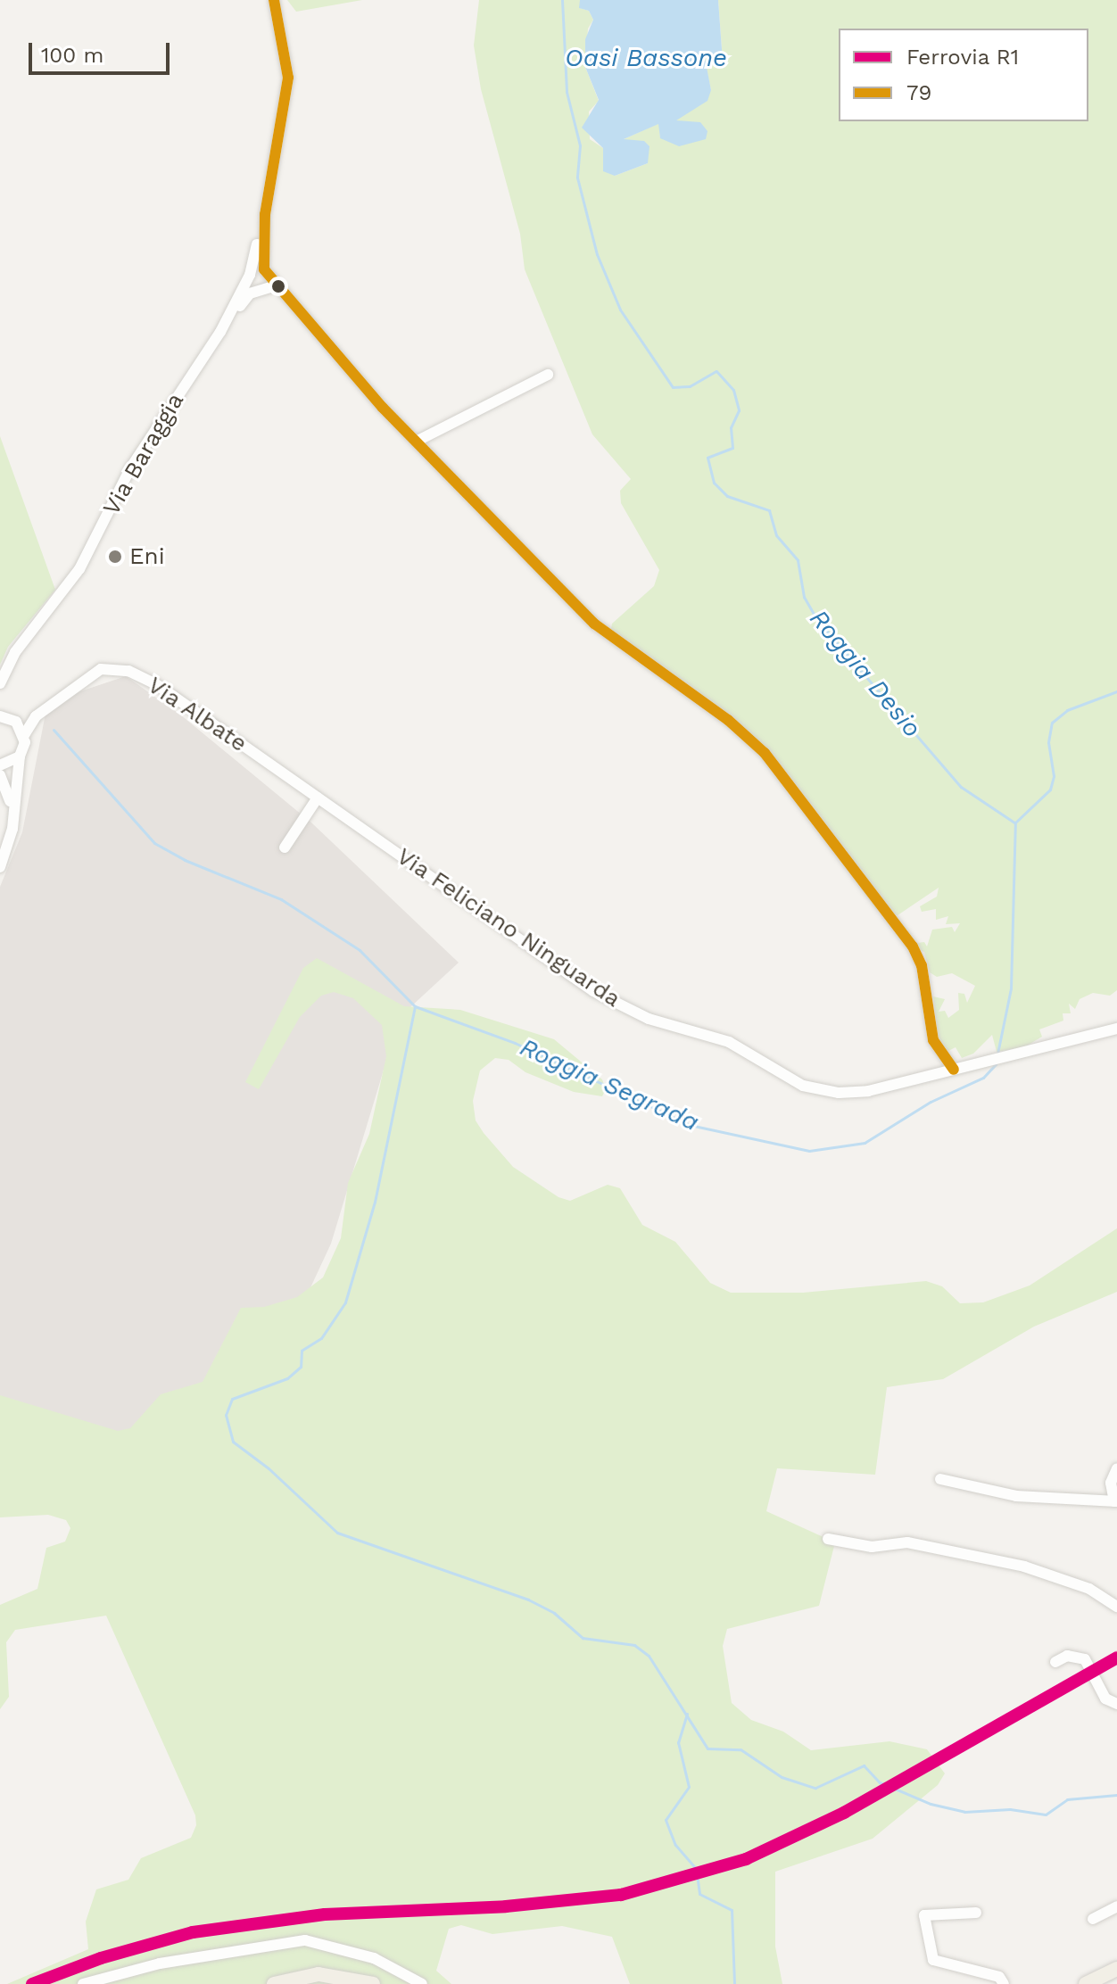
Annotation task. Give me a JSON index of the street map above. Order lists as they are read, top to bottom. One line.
{"streets":{"street":["Via Baraggia","Via Albate","Via Feliciano Ninguarda"]},"crossings":[["Via Baraggia","Via Feliciano Ninguarda"],["Via Albate","Via Feliciano Ninguarda"]],"water":["Oasi Bassone","Roggia Desio","Roggia Segrada"],"places":["Eni"],"lines":["transit line 79","rail line R1"],"legend":["Ferrovia R1","79"],"scale_bar":"100 m"}
